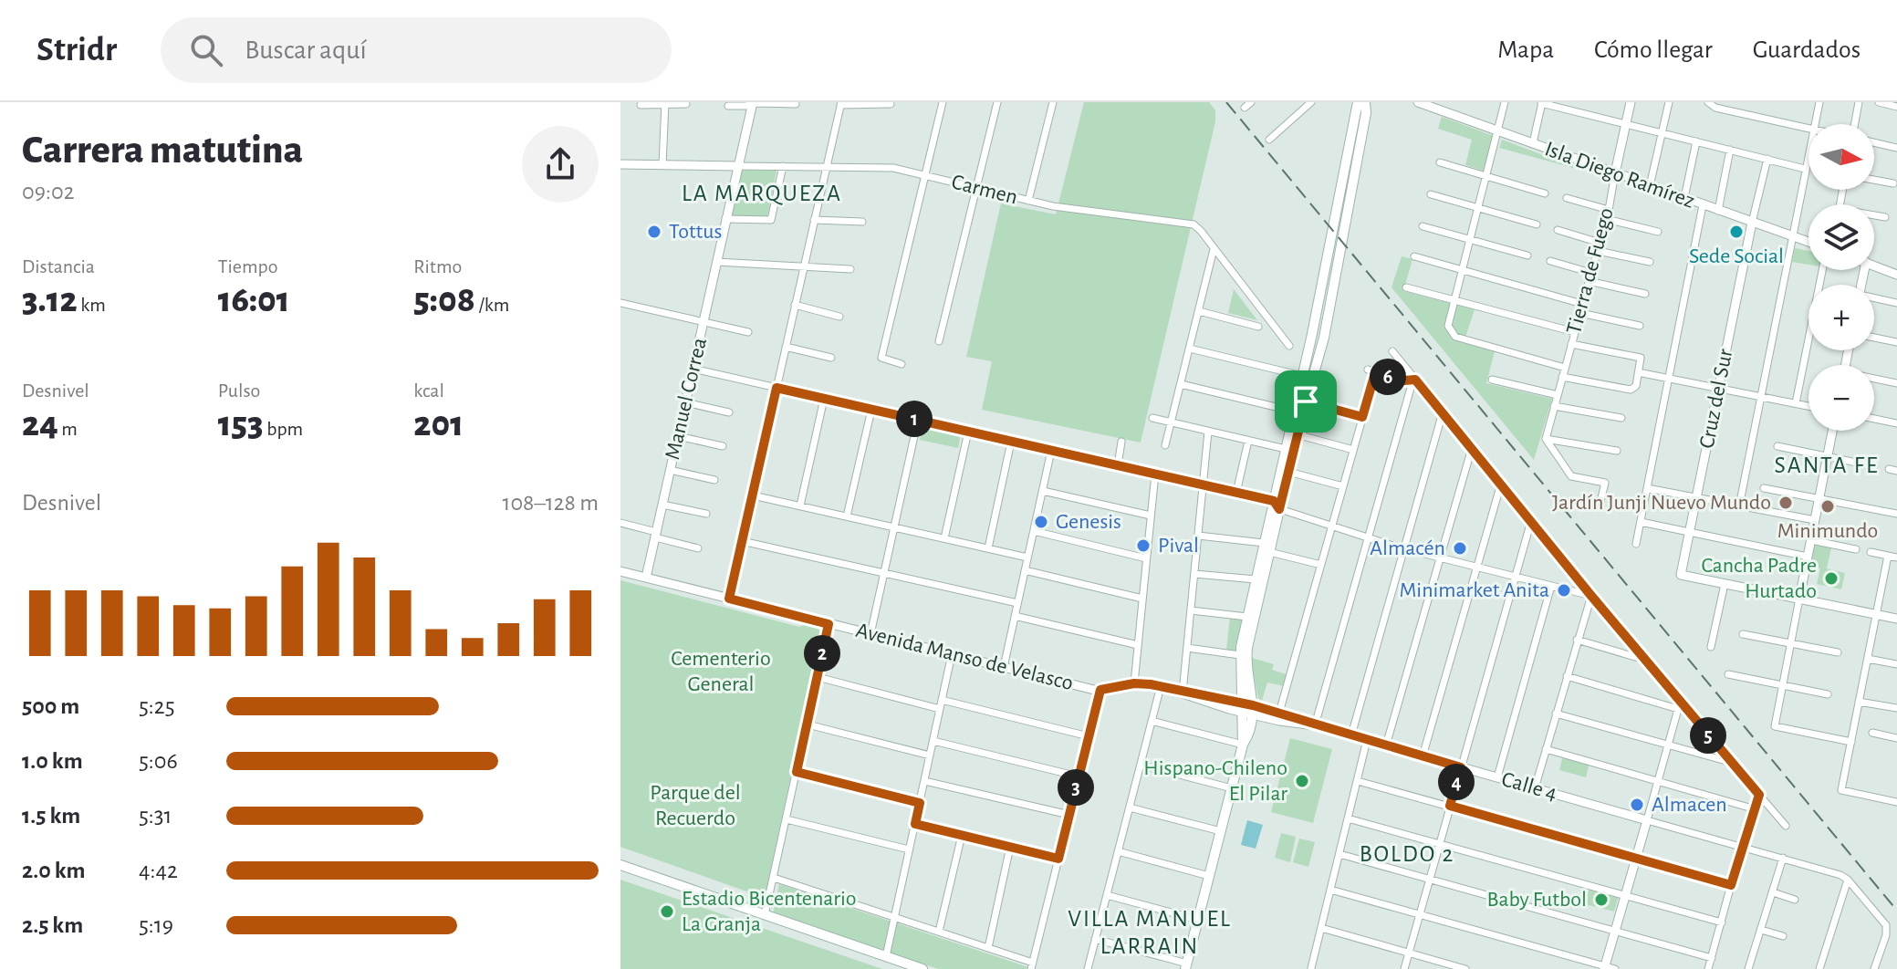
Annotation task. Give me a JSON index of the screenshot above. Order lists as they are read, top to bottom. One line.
{"streets":{"street":["Isla Diego Ramírez","Carmen","Tierra de Fuego","Manuel Correa","Cruz del Sur","Avenida Manso de Velasco","Calle 4"]},"crossings":[["Isla Diego Ramírez","Tierra de Fuego"],["Isla Diego Ramírez","Cruz del Sur"],["Carmen","Manuel Correa"],["Manuel Correa","Avenida Manso de Velasco"],["Avenida Manso de Velasco","Calle 4"]],"districts":["LA MARQUEZA","SANTA FE","BOLDO 2","VILLA MANUEL LARRAIN"],"parks":["Cementerio General","Parque del Recuerdo"],"places":["Tottus","Sede Social","Jardín Junji Nuevo Mundo","Minimundo","Genesis","Pival","Almacén","Cancha Padre Hurtado","Minimarket Anita","Hispano-Chileno El Pilar","Almacen","Baby Futbol","Estadio Bicentenario La Granja"],"north":"right","page":{"header":"Stridr","search":"Buscar aquí","nav":["Mapa","Cómo llegar","Guardados"],"heading":["Carrera matutina","09:02"],"map_buttons":["+","−"],"stats":[["Distancia","3.12 km"],["Tiempo","16:01"],["Ritmo","5:08 /km"],["Desnivel","24 m"],["Pulso","153 bpm"],["kcal","201"]],"pins":["6","1","2","5","4","3"],"chart":["Desnivel","108–128 m"],"list":[{"name":"500 m","note":"5:25"},{"name":"1.0 km","note":"5:06"},{"name":"1.5 km","note":"5:31"},{"name":"2.0 km","note":"4:42"},{"name":"2.5 km","note":"5:19"}]}}
